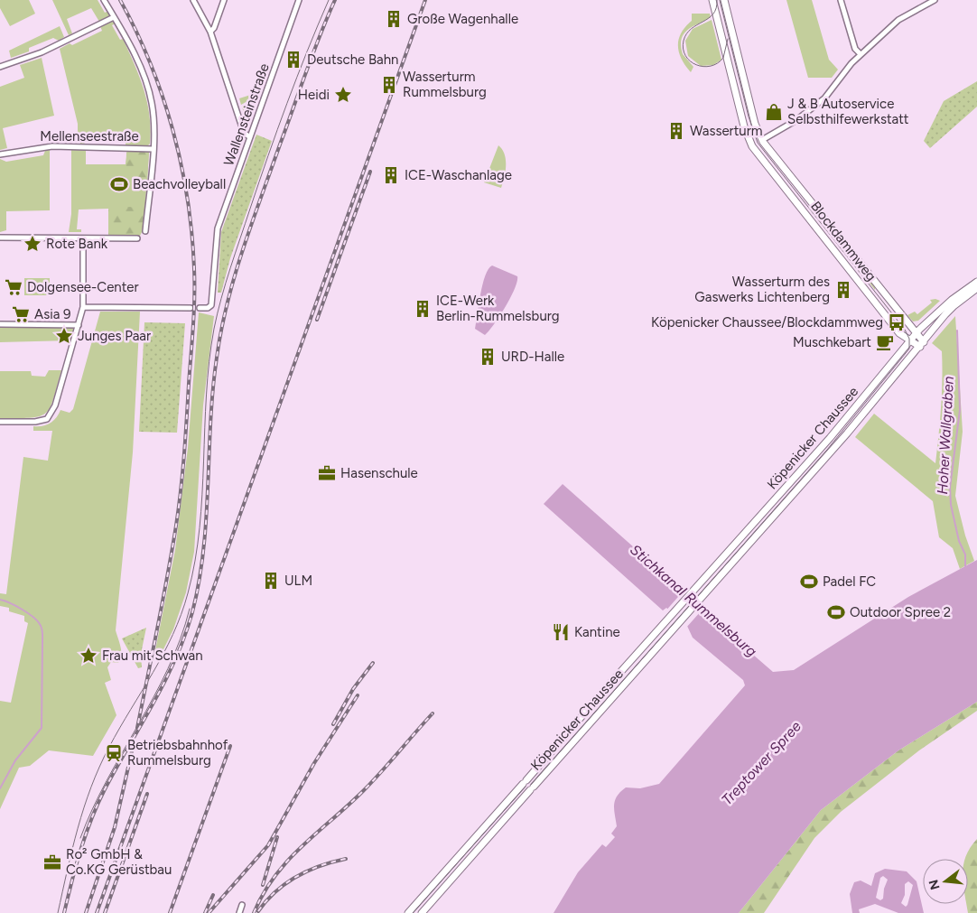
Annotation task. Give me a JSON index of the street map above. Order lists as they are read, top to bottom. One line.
{"streets":{"main road":["Blockdammweg","Köpenicker Chaussee"],"street":["Wallensteinstraße","Mellenseestraße"]},"crossings":[["Blockdammweg","Köpenicker Chaussee"]],"water":["Hoher Wallgraben","Stichkanal Rummelsburg","Treptower Spree"],"places":{"building":["Große Wagenhalle","Deutsche Bahn","Wasserturm Rummelsburg","Wasserturm","ICE-Waschanlage","Wasserturm des Gaswerks Lichtenberg","ICE-Werk Berlin-Rummelsburg","URD-Halle","ULM"],"place":["Heidi","Rote Bank","Junges Paar","Frau mit Schwan"],"shop":["J & B Autoservice Selbsthilfewerkstatt"],"sports":["Beachvolleyball","Padel FC","Outdoor Spree 2"],"supermarket":["Dolgensee-Center","Asia 9"],"bus stop":["Köpenicker Chaussee/Blockdammweg"],"cafe":["Muschkebart"],"office":["Hasenschule","Ro² GmbH & Co.KG Gerüstbau"],"restaurant":["Kantine"],"station":["Betriebsbahnhof Rummelsburg"]},"north":"left"}
